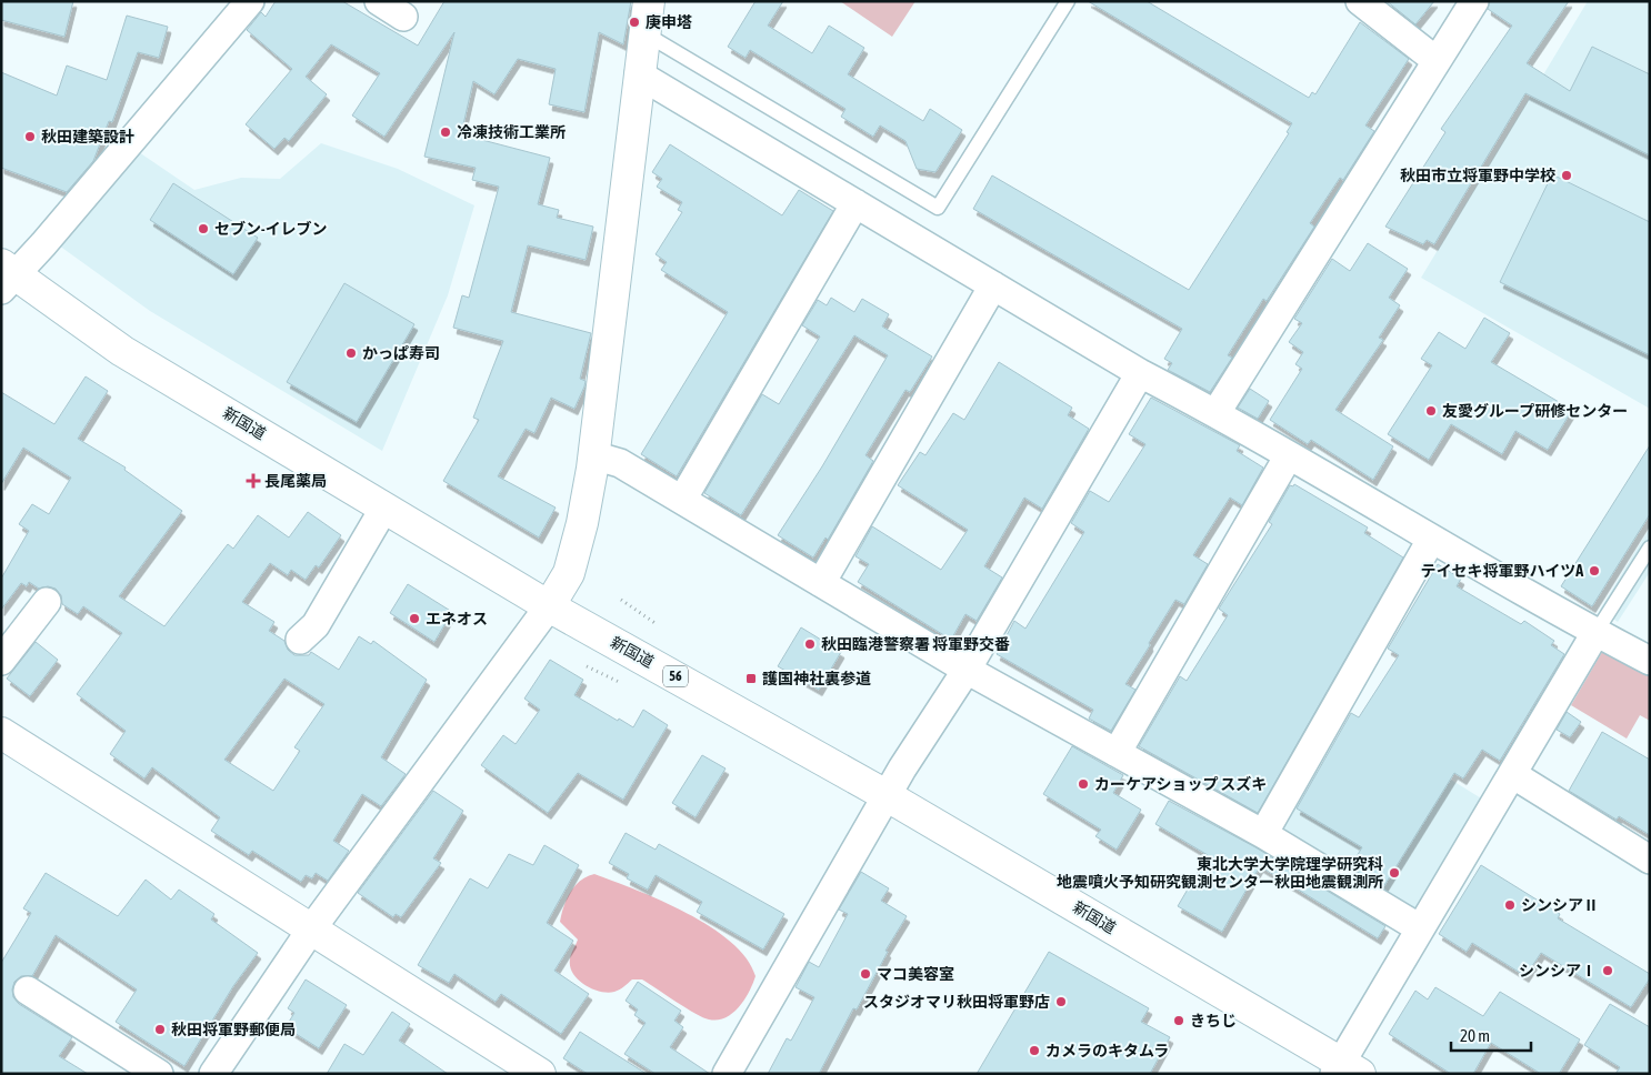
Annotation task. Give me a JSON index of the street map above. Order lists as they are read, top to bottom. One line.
{"streets":{"main road":["新国道","56"]},"places":{"other":["庚申塔","冷凍技術工業所","秋田建築設計","秋田市立将軍野中学校","セブン-イレブン","かっぱ寿司","友愛グループ研修センター","テイセキ将軍野ハイツA","エネオス","秋田臨港警察署 将軍野交番","カーケアショップ スズキ","東北大学大学院理学研究科 地震噴火予知研究観測センター秋田地震観測所","シンシアⅡ","シンシアⅠ","マコ美容室","スタジオマリ秋田将軍野店","きちじ","秋田将軍野郵便局","カメラのキタムラ"],"health":["長尾薬局"],"transit":["護国神社裏参道"]},"scale_bar":"20 m"}
